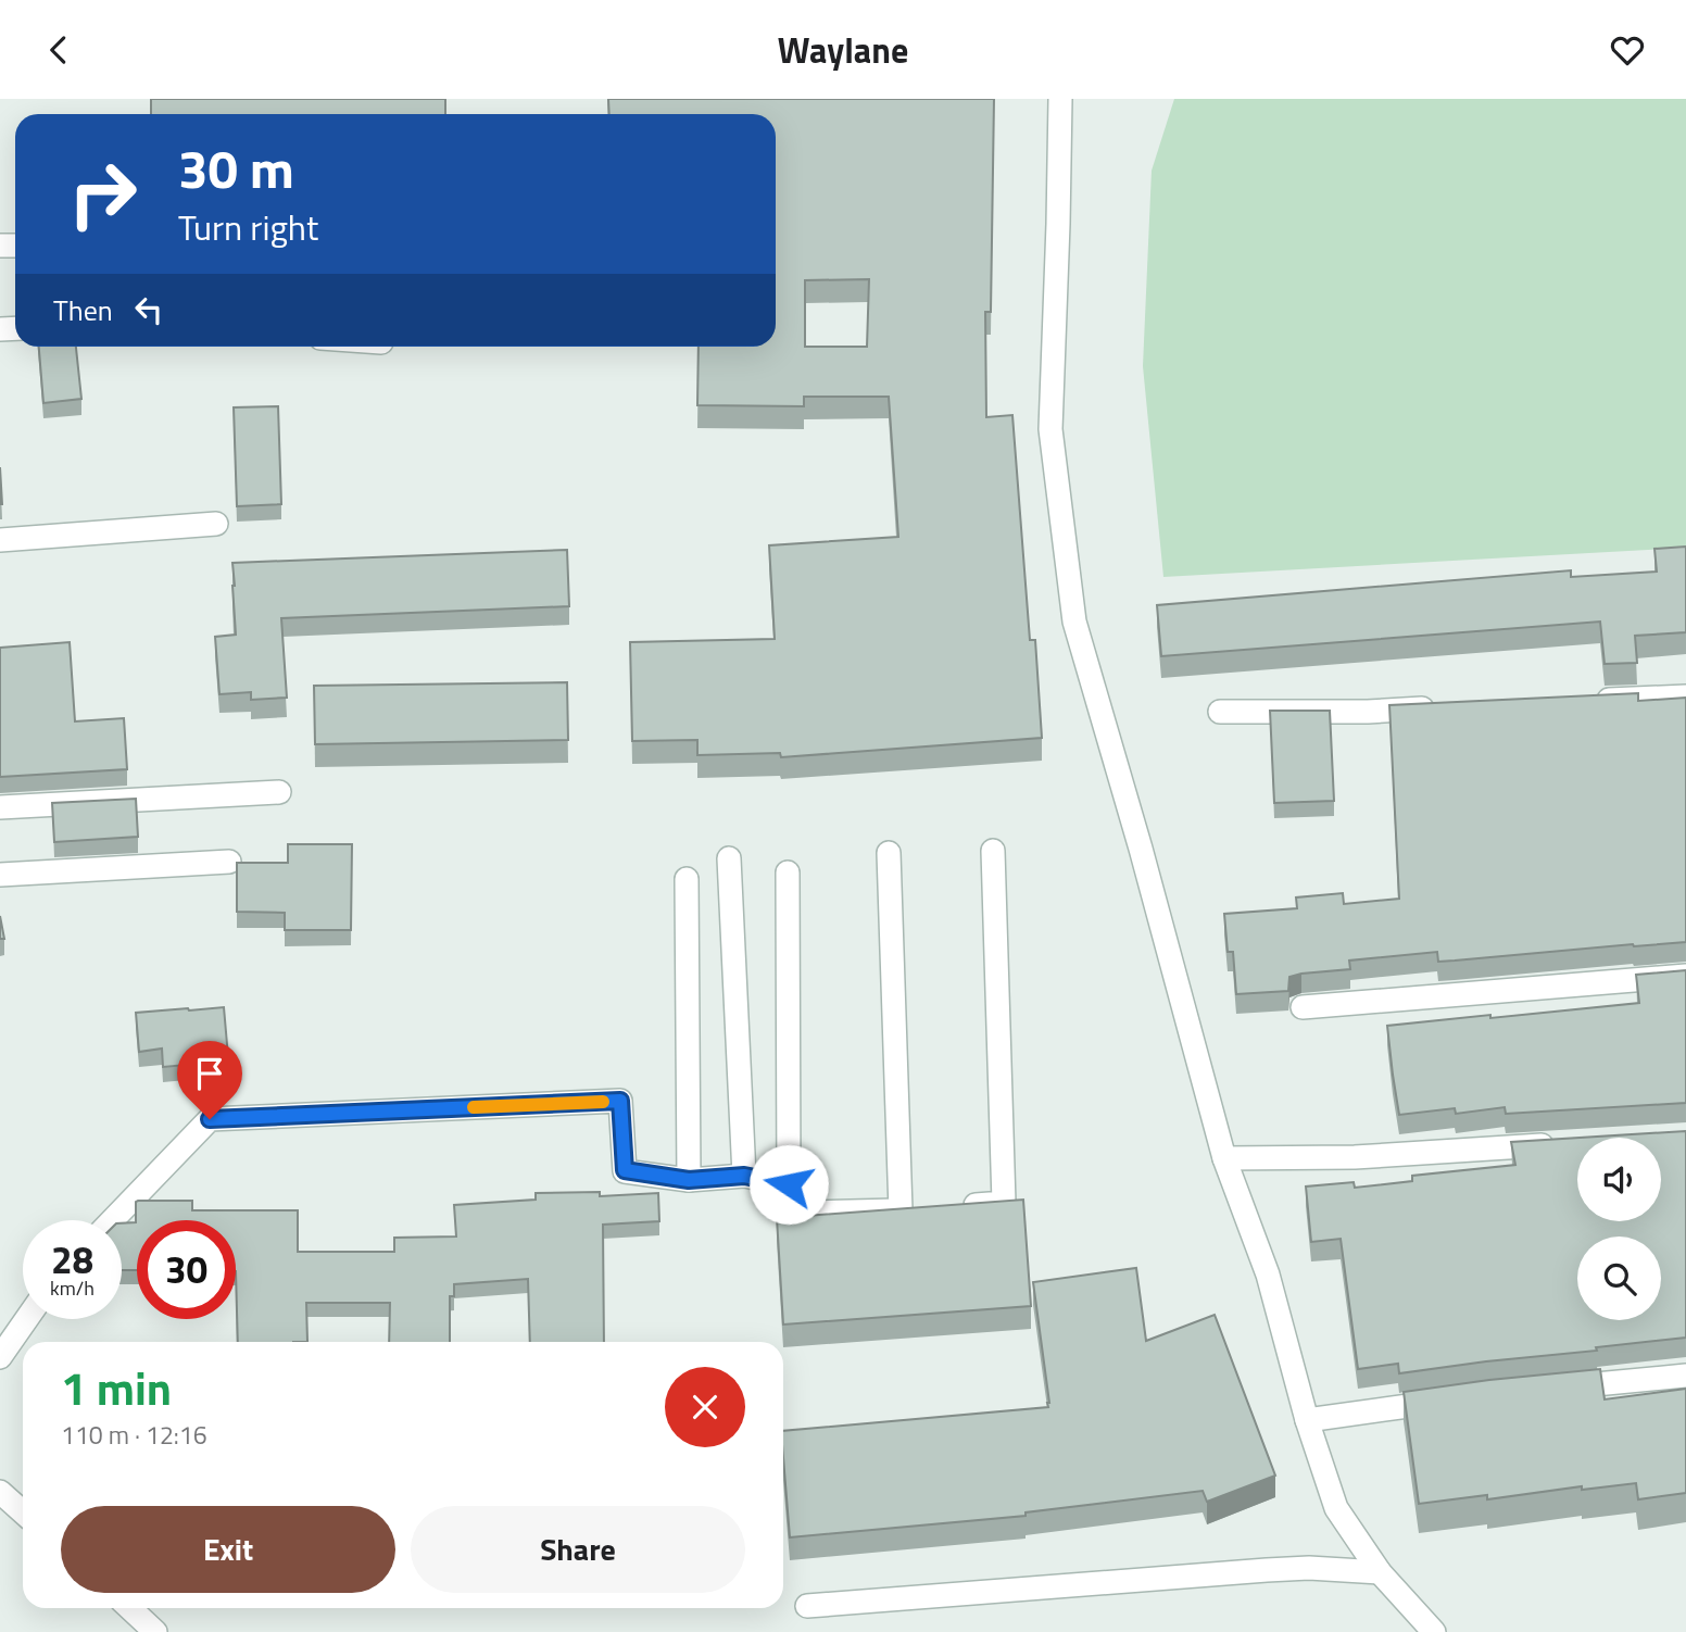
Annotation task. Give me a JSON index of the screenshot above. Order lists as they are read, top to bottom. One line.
{"page":{"header":"Waylane","turn":["30 m","Turn right"],"then":"Then","speed":"28 km/h","limit":"30","heading":["1 min","110 m · 12:16"],"buttons":["Exit","Share"]}}
